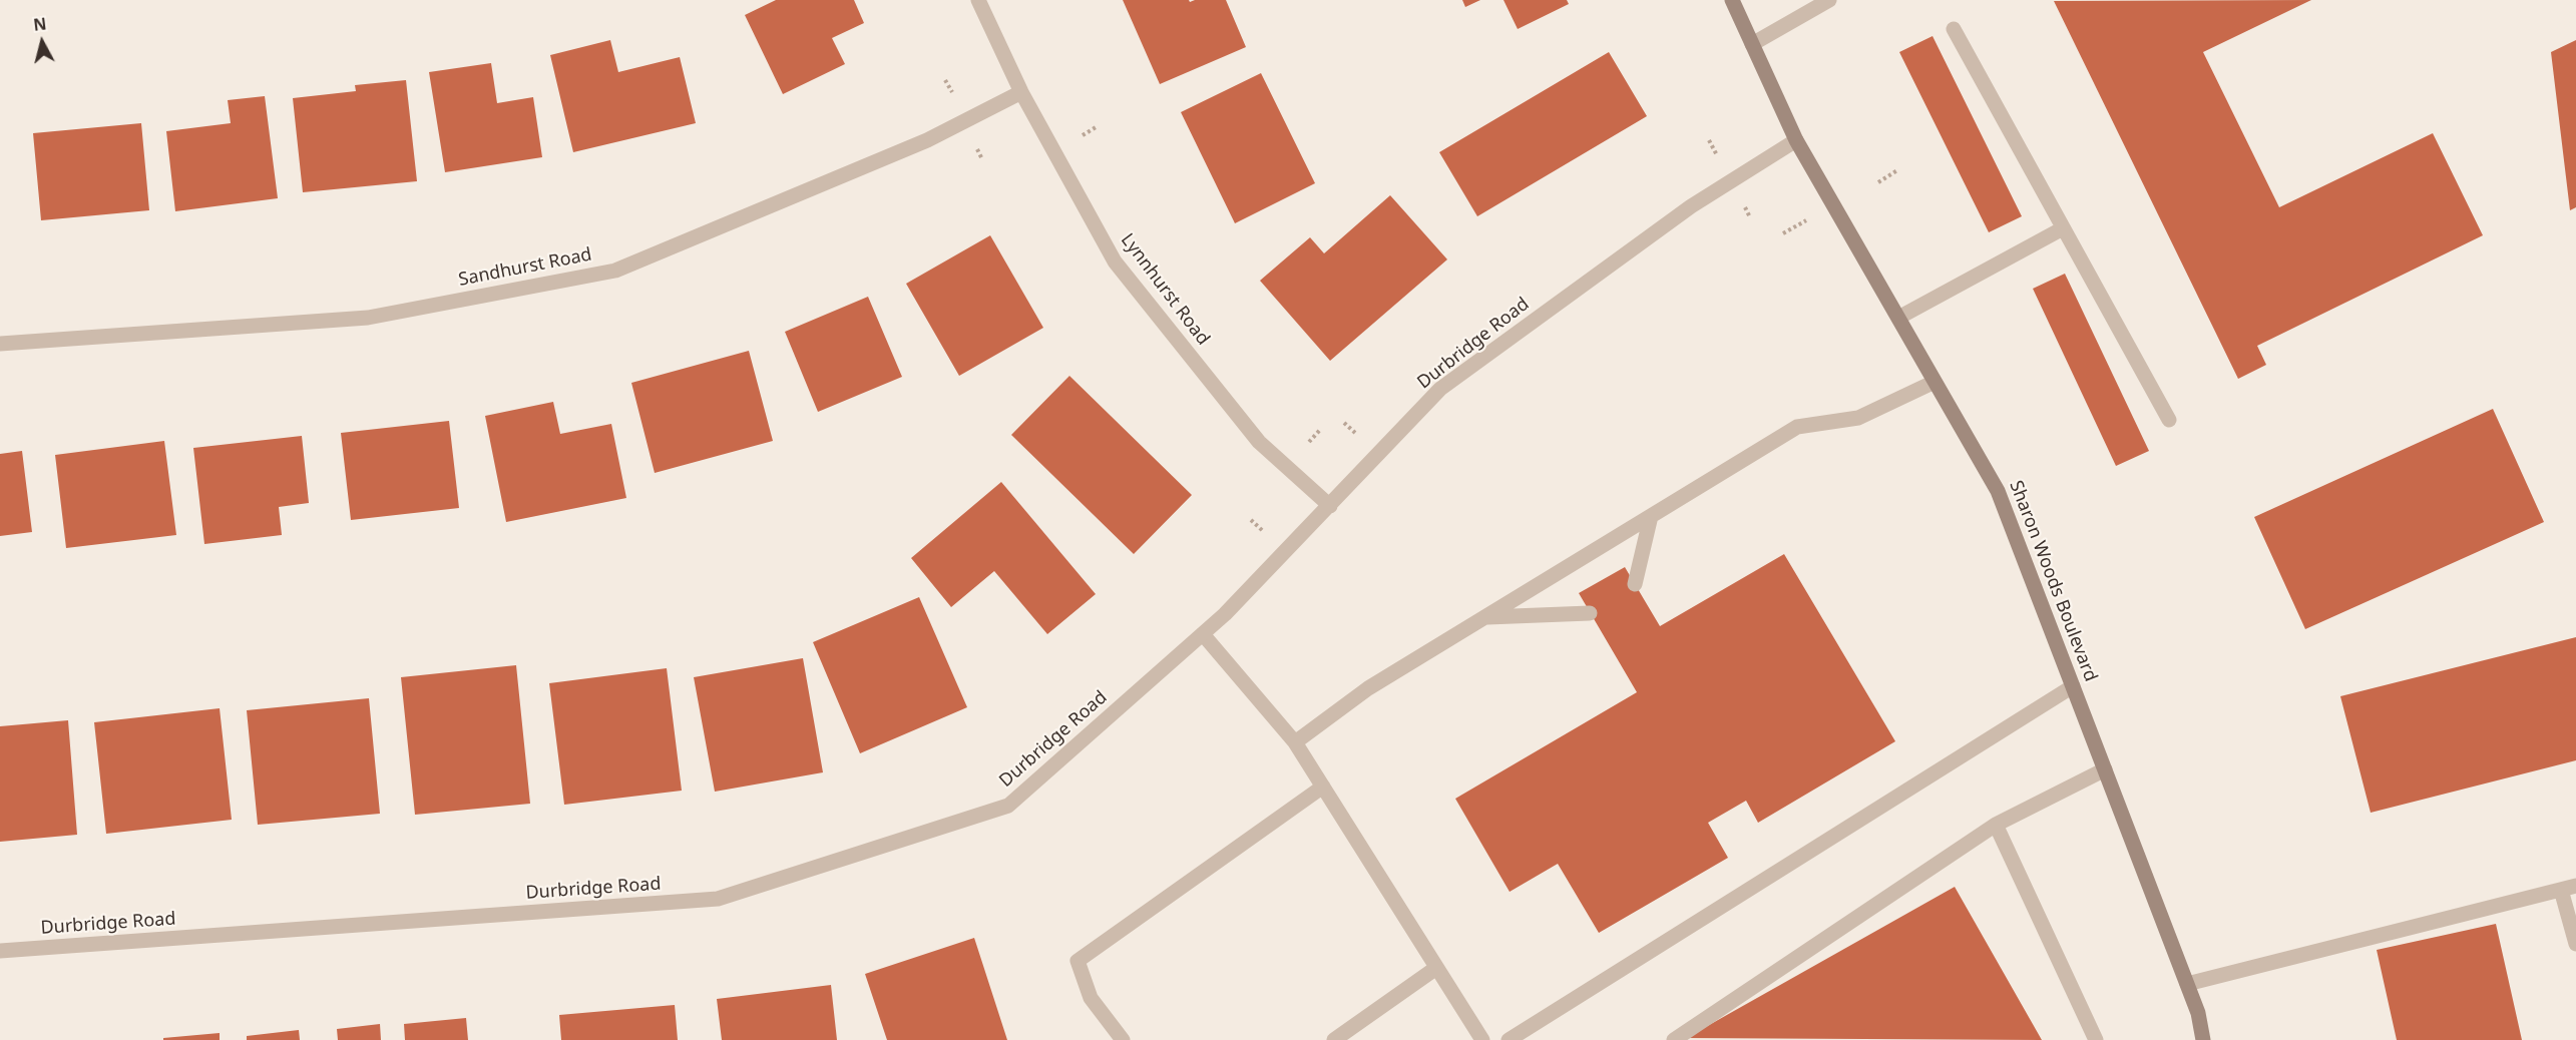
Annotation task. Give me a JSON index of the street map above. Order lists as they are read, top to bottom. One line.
{"streets":{"street":["Sandhurst Road","Lynnhurst Road","Durbridge Road","Sharon Woods Boulevard"]},"crossings":[["Sandhurst Road","Lynnhurst Road"],["Lynnhurst Road","Durbridge Road"],["Durbridge Road","Sharon Woods Boulevard"]],"north":"top"}
